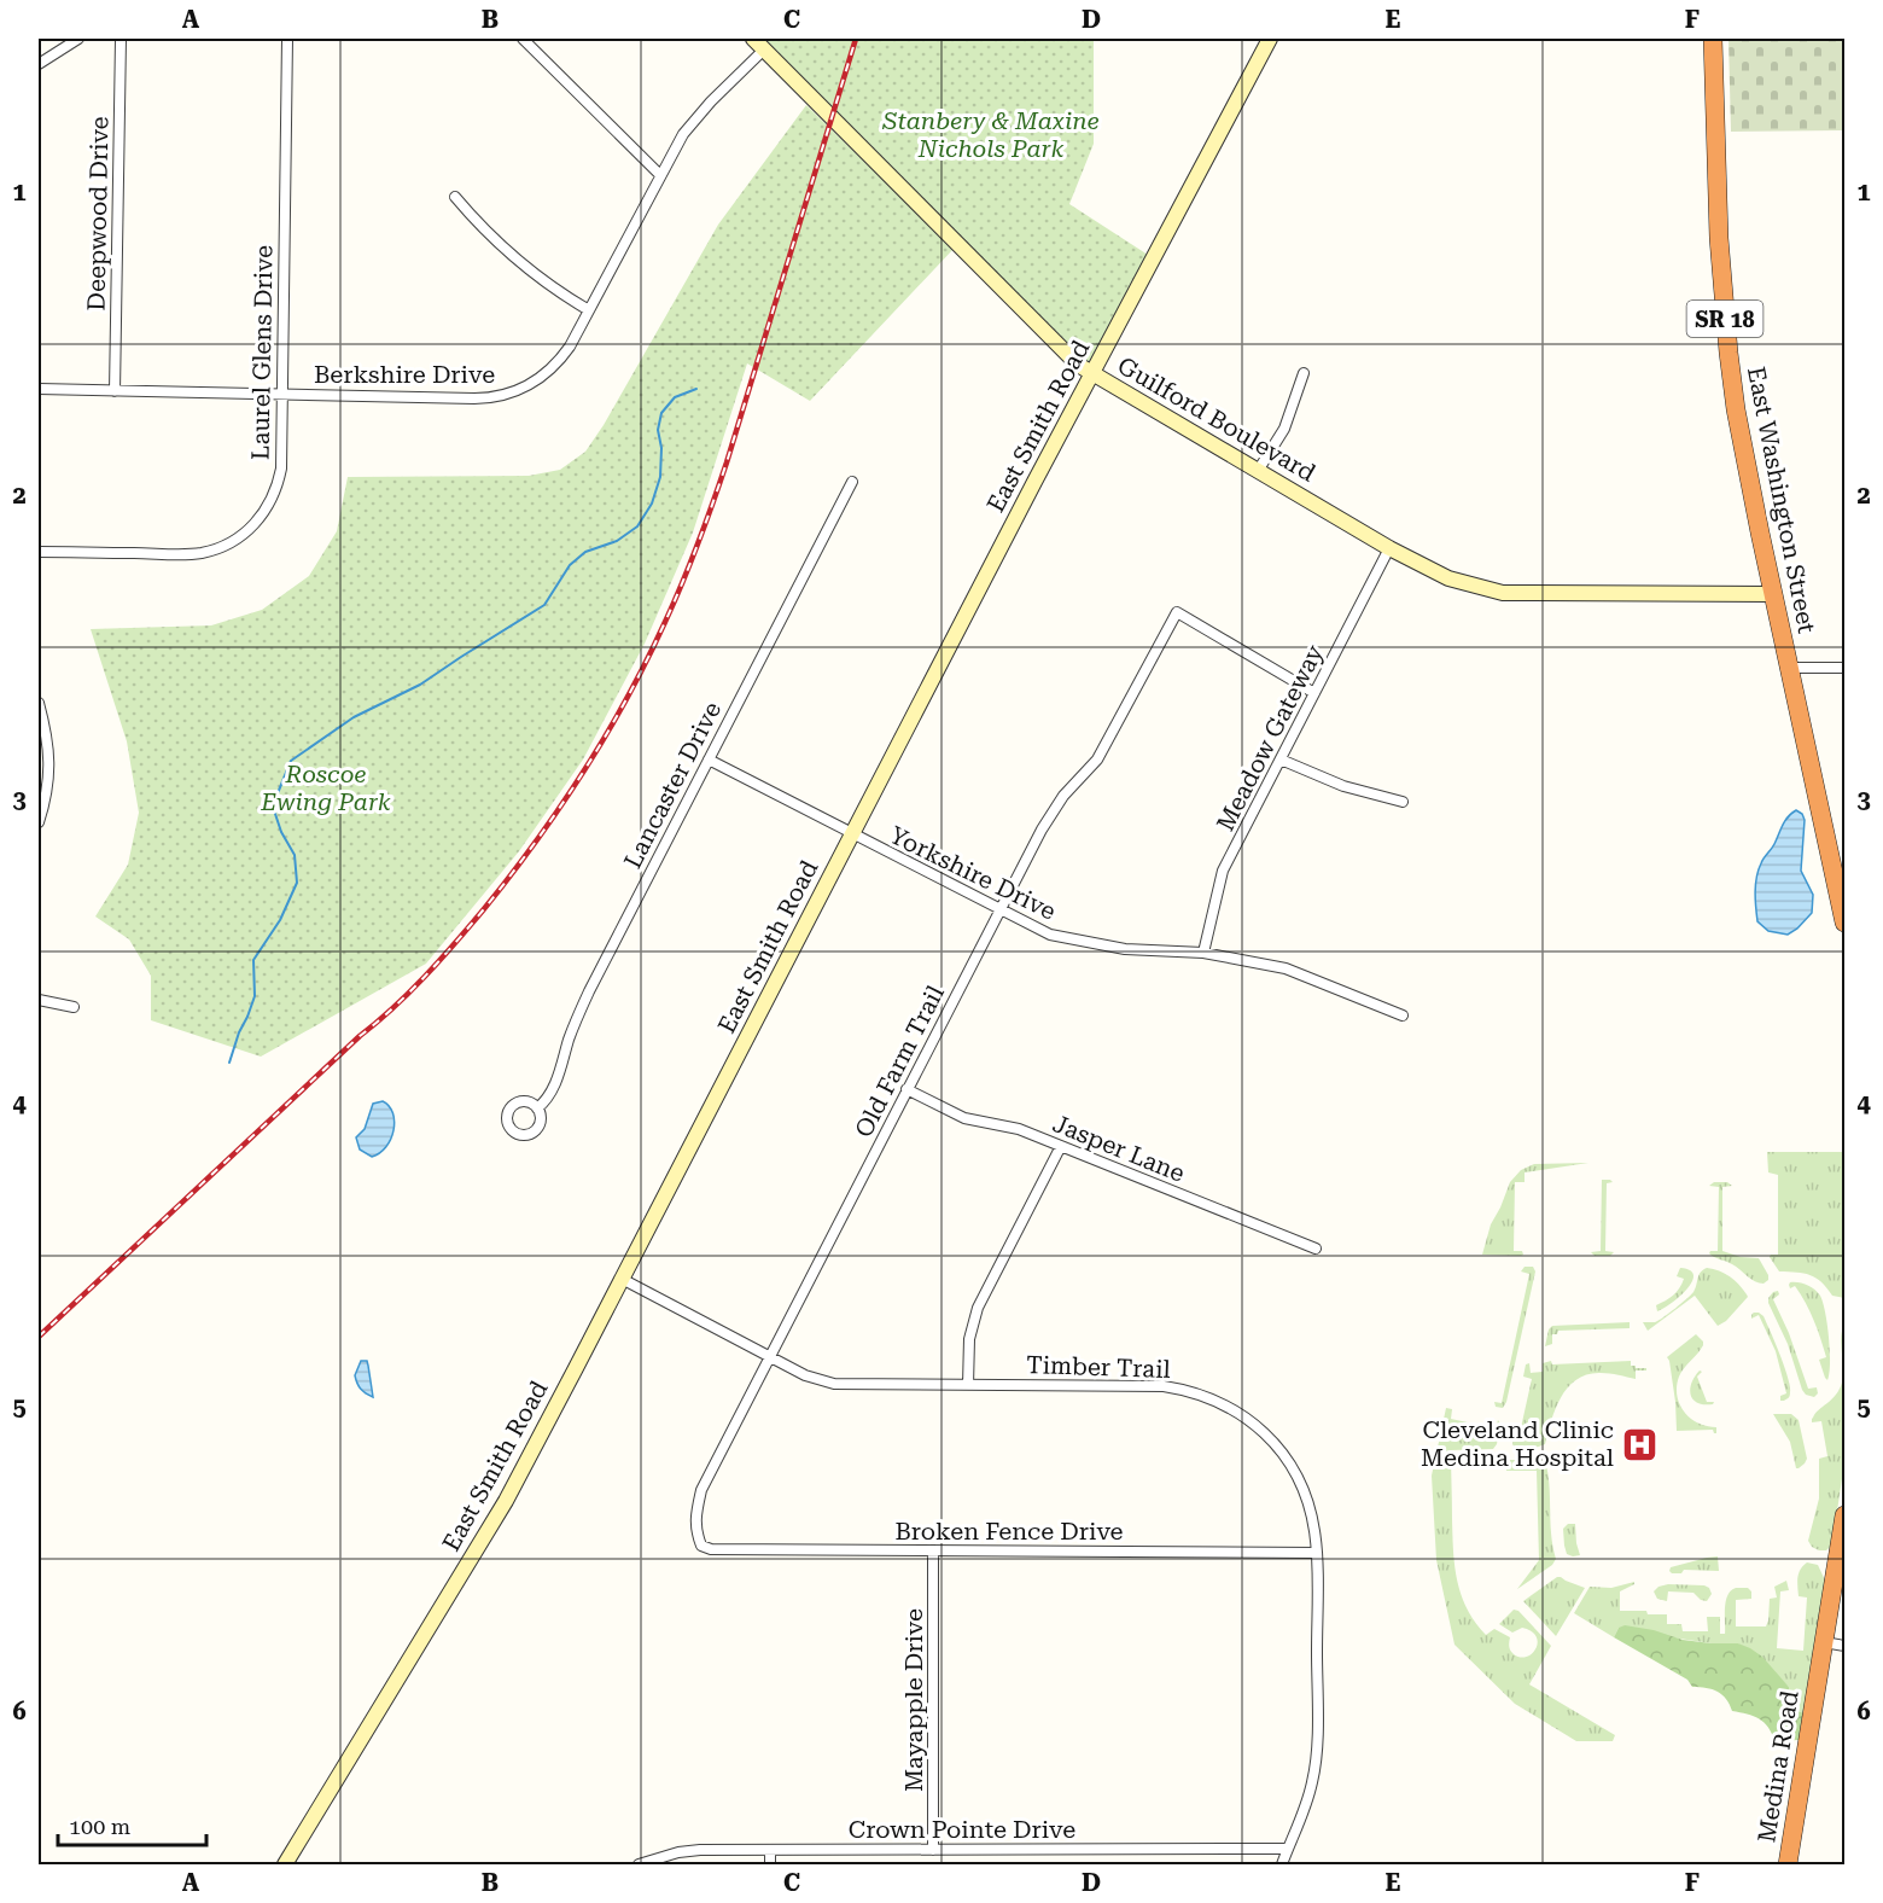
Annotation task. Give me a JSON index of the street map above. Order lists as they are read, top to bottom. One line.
{"streets":{"highway":["SR 18","East Washington Street","Medina Road"],"street":["Deepwood Drive","Laurel Glens Drive","Berkshire Drive","Guilford Boulevard","East Smith Road","Meadow Gateway","Lancaster Drive","Yorkshire Drive","Old Farm Trail","Jasper Lane","Timber Trail","Broken Fence Drive","Mayapple Drive","Crown Pointe Drive"]},"crossings":[["Deepwood Drive","Berkshire Drive"],["Laurel Glens Drive","Berkshire Drive"],["Berkshire Drive","Guilford Boulevard"],["Guilford Boulevard","East Smith Road"],["Guilford Boulevard","East Washington Street"],["Guilford Boulevard","Meadow Gateway"],["East Smith Road","Yorkshire Drive"],["East Smith Road","Timber Trail"],["Meadow Gateway","Yorkshire Drive"],["Meadow Gateway","Old Farm Trail"],["Lancaster Drive","Yorkshire Drive"],["Yorkshire Drive","Old Farm Trail"],["Old Farm Trail","Jasper Lane"],["Old Farm Trail","Timber Trail"],["Old Farm Trail","Broken Fence Drive"],["Timber Trail","Broken Fence Drive"],["Timber Trail","Crown Pointe Drive"],["Broken Fence Drive","Mayapple Drive"],["Mayapple Drive","Crown Pointe Drive"]],"parks":["Stanbery & Maxine Nichols Park","Roscoe Ewing Park"],"places":{"hospital":["Cleveland Clinic Medina Hospital"]},"scale_bar":"100 m","grid":{"columns":["A","B","C","D","E","F"],"rows":["1","2","3","4","5","6"]}}
